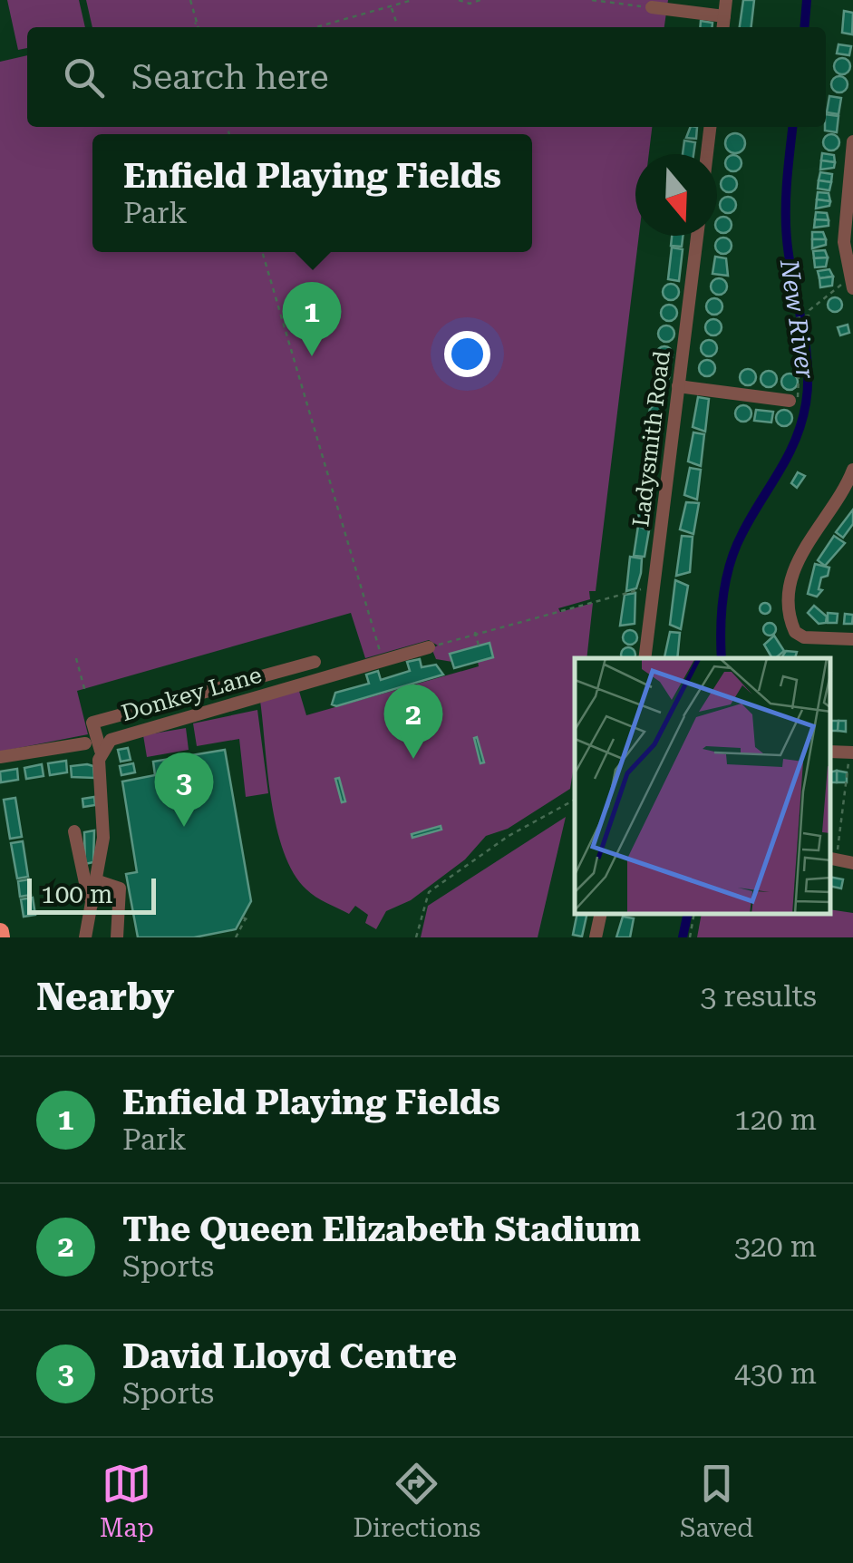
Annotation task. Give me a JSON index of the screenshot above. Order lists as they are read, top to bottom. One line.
{"streets":{"street":["Ladysmith Road","Donkey Lane"]},"water":["New River"],"scale_bar":"100 m","north":"bottom","page":{"search":"Search here","popup":["Enfield Playing Fields","Park"],"pins":["1","2","3"],"scale":"100 m","heading":["Nearby","3 results"],"list":[{"mark":"1","name":"Enfield Playing Fields","note":"Park","value":"120 m"},{"mark":"2","name":"The Queen Elizabeth Stadium","note":"Sports","value":"320 m"},{"mark":"3","name":"David Lloyd Centre","note":"Sports","value":"430 m"}],"nav":["Map","Directions","Saved"]}}
